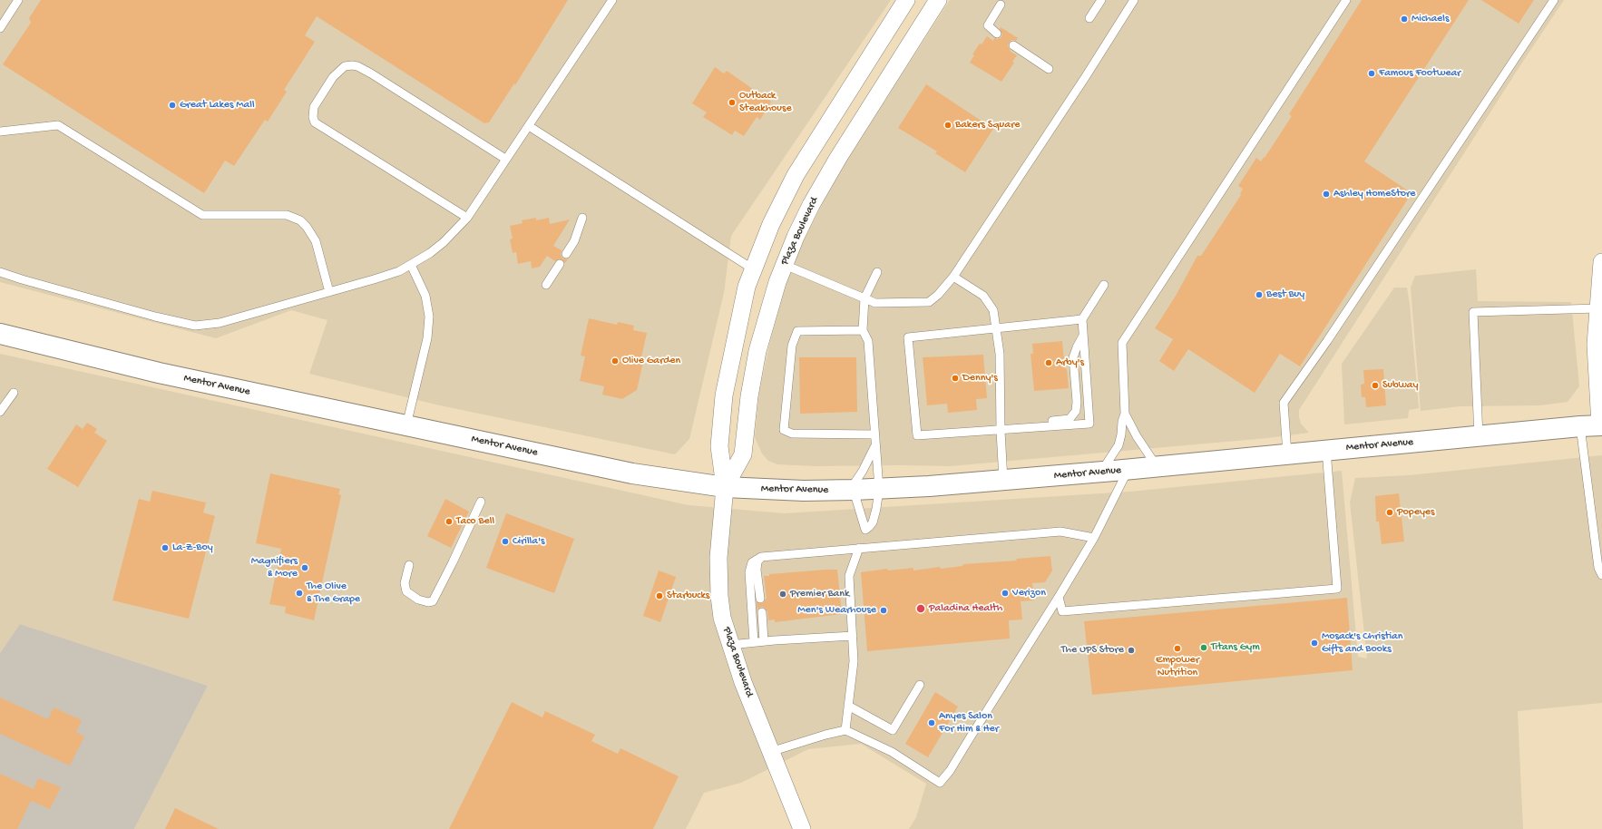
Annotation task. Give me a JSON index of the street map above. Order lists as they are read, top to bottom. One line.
{"streets":{"main road":["Mentor Avenue"],"street":["Plaza Boulevard"]},"crossings":[["Plaza Boulevard","Mentor Avenue"]],"places":["Michaels","Famous Footwear","Outback Steakhouse","Great Lakes Mall","Bakers Square","Ashley HomeStore","Best Buy","Olive Garden","Arby's","Denny's","Subway","Popeyes","Taco Bell","Cirilla's","La-Z-Boy","Magnifiers & More","The Olive & The Grape","Verizon","Premier Bank","Starbucks","Paladina Health","Men's Wearhouse","Mosack's Christian Gifts and Books","Titans Gym","Empower Nutrition","The UPS Store","Anyes Salon For Him & Her"]}
